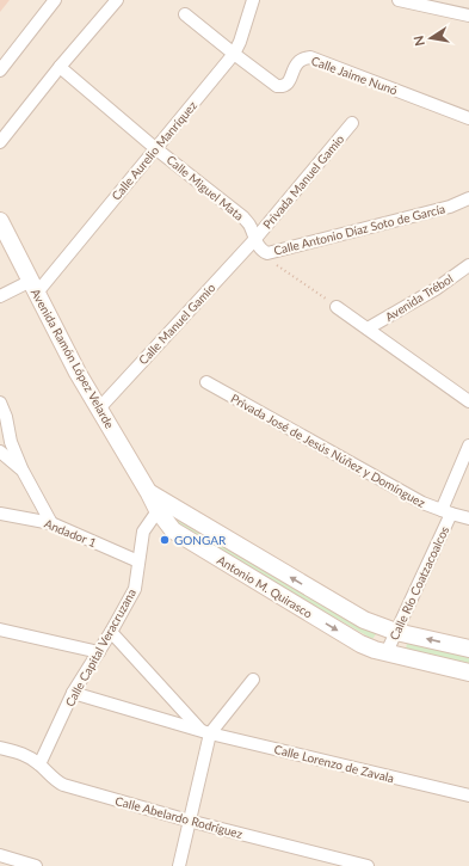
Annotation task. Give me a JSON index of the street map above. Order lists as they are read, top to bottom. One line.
{"streets":{"main road":["Avenida Ramón López Velarde","Antonio M. Quirasco"],"street":["Calle Jaime Nunó","Calle Aurelio Manríquez","Privada Manuel Gamio","Calle Miguel Mata","Calle Antonio Díaz Soto de García","Avenida Trébol","Calle Manuel Gamio","Privada José de Jesús Núñez y Domínguez","Andador 1","Calle Río Coatzacoalcos","Calle Capital Veracruzana","Calle Lorenzo de Zavala","Calle Abelardo Rodríguez"]},"crossings":[["Calle Jaime Nunó","Calle Aurelio Manríquez"],["Calle Aurelio Manríquez","Calle Miguel Mata"],["Calle Aurelio Manríquez","Avenida Ramón López Velarde"],["Privada Manuel Gamio","Calle Miguel Mata"],["Privada Manuel Gamio","Calle Antonio Díaz Soto de García"],["Privada Manuel Gamio","Calle Manuel Gamio"],["Calle Miguel Mata","Calle Antonio Díaz Soto de García"],["Calle Miguel Mata","Calle Manuel Gamio"],["Calle Antonio Díaz Soto de García","Calle Manuel Gamio"],["Calle Manuel Gamio","Avenida Ramón López Velarde"],["Avenida Ramón López Velarde","Antonio M. Quirasco"],["Avenida Ramón López Velarde","Calle Capital Veracruzana"],["Privada José de Jesús Núñez y Domínguez","Calle Río Coatzacoalcos"],["Andador 1","Calle Capital Veracruzana"],["Calle Río Coatzacoalcos","Antonio M. Quirasco"],["Antonio M. Quirasco","Calle Capital Veracruzana"],["Calle Capital Veracruzana","Calle Lorenzo de Zavala"],["Calle Capital Veracruzana","Calle Abelardo Rodríguez"]],"places":["GONGAR"],"north":"left"}
